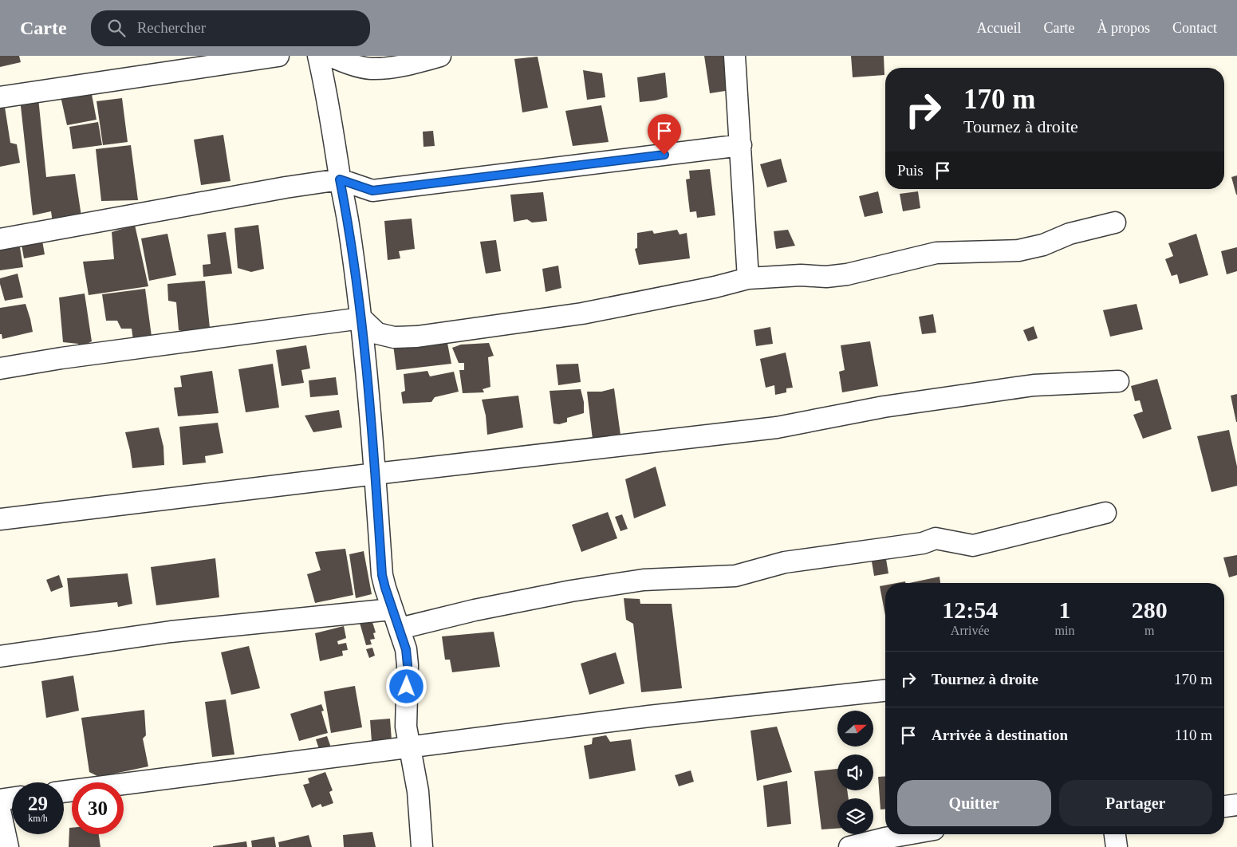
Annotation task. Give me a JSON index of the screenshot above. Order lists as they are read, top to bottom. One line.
{"north":"right","page":{"header":"Carte","search":"Rechercher","nav":["Accueil","Carte","À propos","Contact"],"turn":["170 m","Tournez à droite"],"then":"Puis","eta":["12:54","Arrivée","1","min","280","m"],"list":[{"name":"Tournez à droite","value":"170 m"},{"name":"Arrivée à destination","value":"110 m"}],"buttons":["Quitter","Partager"],"speed":"29 km/h","limit":"30"}}
